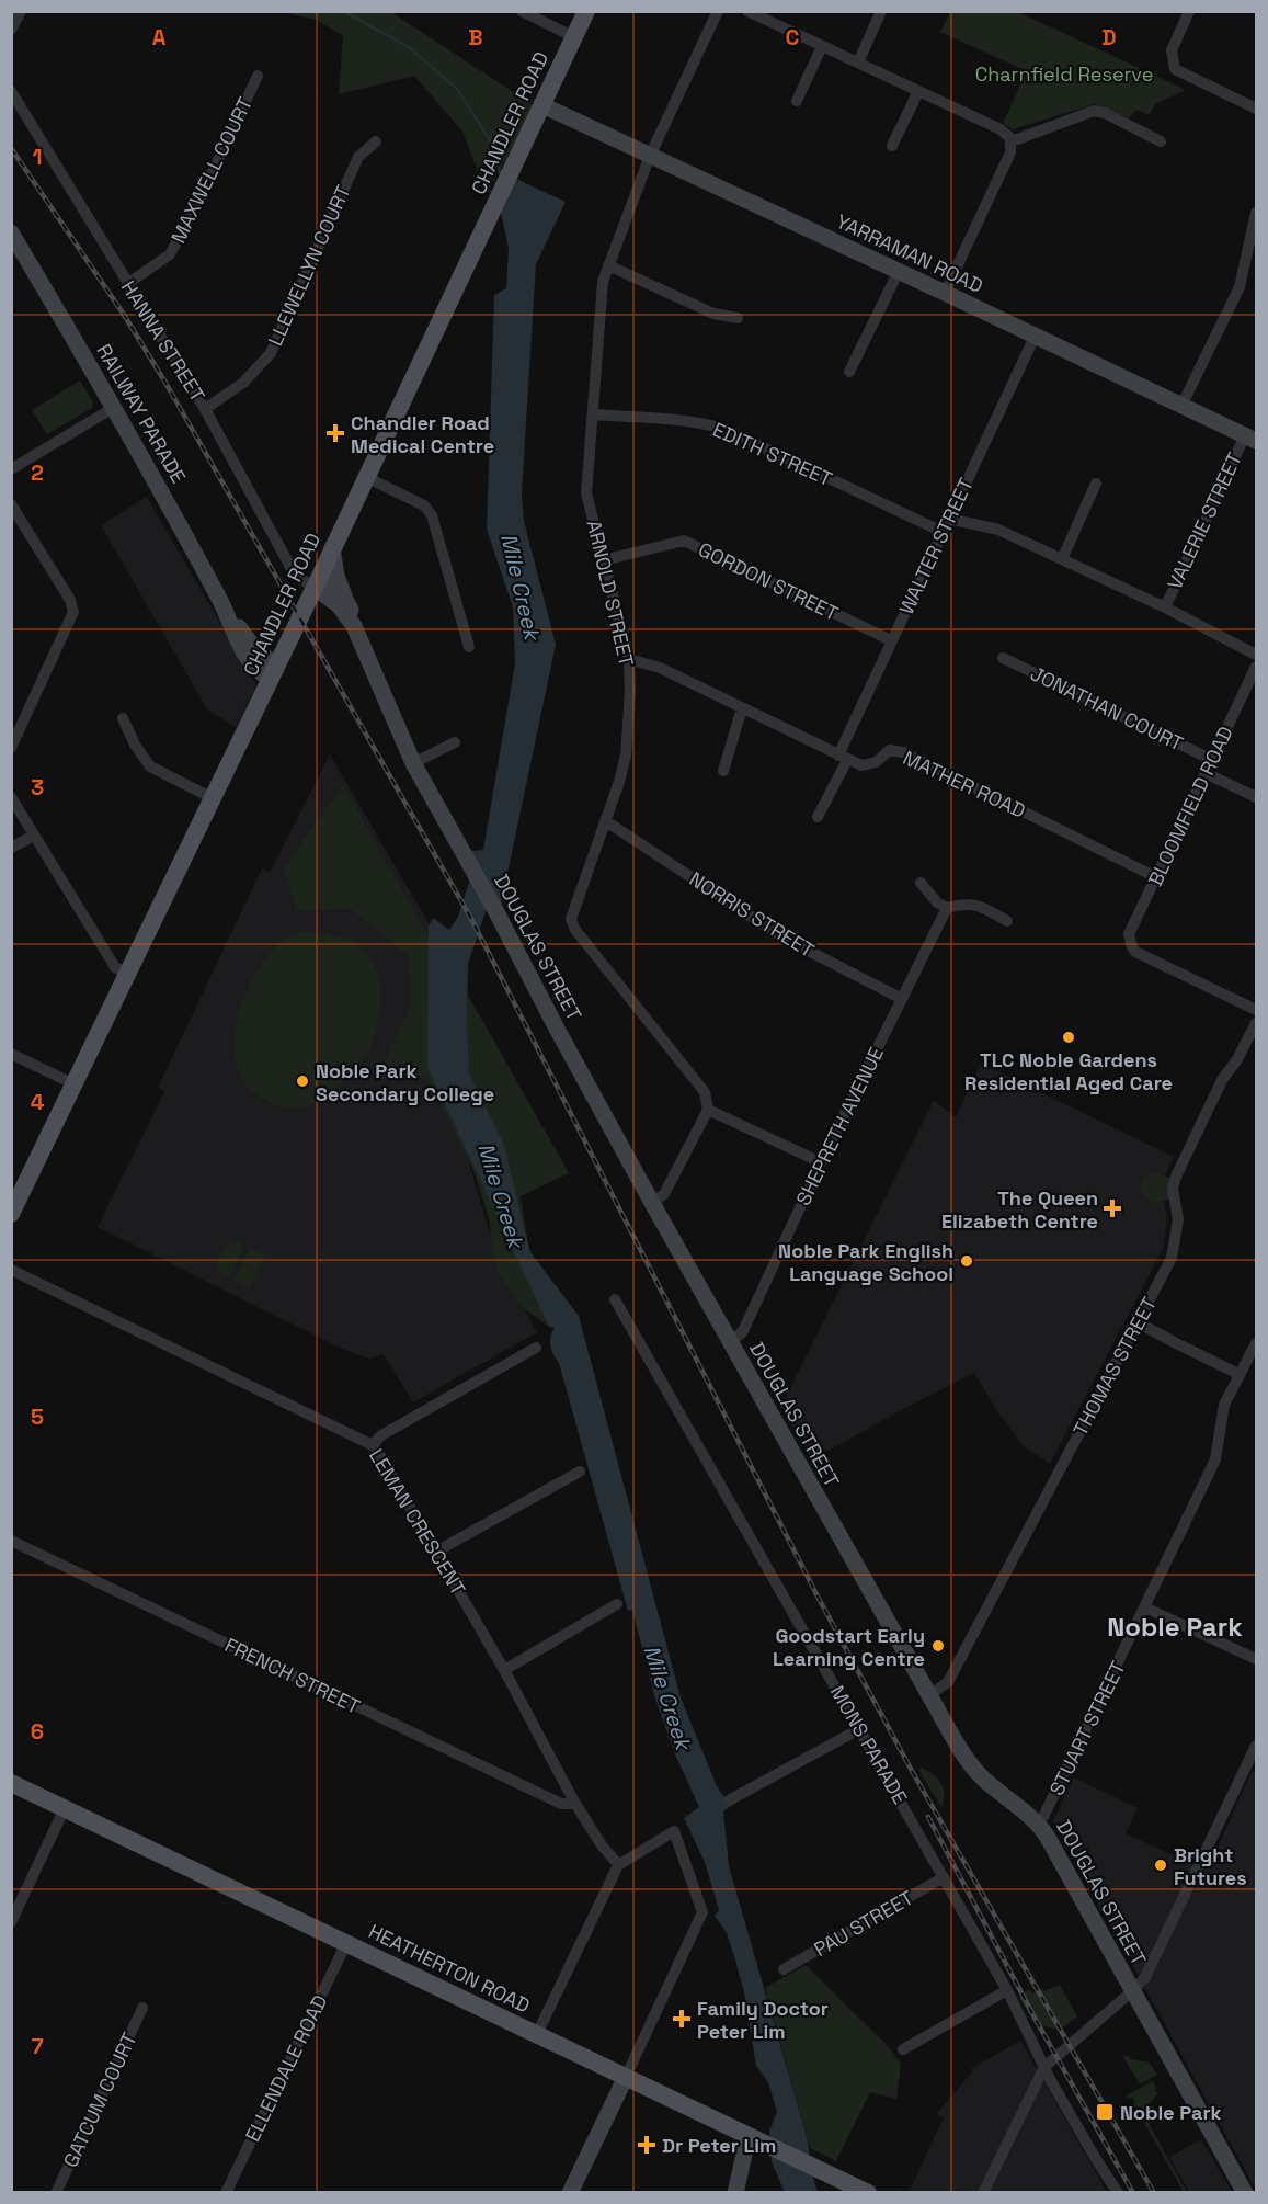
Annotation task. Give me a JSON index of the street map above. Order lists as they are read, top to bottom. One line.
{"streets":{"main road":["CHANDLER ROAD","YARRAMAN ROAD","RAILWAY PARADE","DOUGLAS STREET","HEATHERTON ROAD"],"street":["MAXWELL COURT","LLEWELLYN COURT","HANNA STREET","EDITH STREET","VALERIE STREET","WALTER STREET","GORDON STREET","ARNOLD STREET","JONATHAN COURT","MATHER ROAD","BLOOMFIELD ROAD","NORRIS STREET","SHEPRETH AVENUE","THOMAS STREET","LEMAN CRESCENT","FRENCH STREET","STUART STREET","MONS PARADE","PAU STREET","ELLENDALE ROAD","GATCUM COURT"]},"crossings":[["CHANDLER ROAD","YARRAMAN ROAD"],["CHANDLER ROAD","HANNA STREET"],["CHANDLER ROAD","RAILWAY PARADE"],["CHANDLER ROAD","DOUGLAS STREET"],["MAXWELL COURT","HANNA STREET"],["YARRAMAN ROAD","VALERIE STREET"],["YARRAMAN ROAD","WALTER STREET"],["YARRAMAN ROAD","ARNOLD STREET"],["LLEWELLYN COURT","HANNA STREET"],["HANNA STREET","DOUGLAS STREET"],["EDITH STREET","WALTER STREET"],["EDITH STREET","ARNOLD STREET"],["WALTER STREET","GORDON STREET"],["WALTER STREET","MATHER ROAD"],["GORDON STREET","ARNOLD STREET"],["ARNOLD STREET","MATHER ROAD"],["ARNOLD STREET","NORRIS STREET"],["JONATHAN COURT","BLOOMFIELD ROAD"],["MATHER ROAD","BLOOMFIELD ROAD"],["NORRIS STREET","SHEPRETH AVENUE"],["DOUGLAS STREET","SHEPRETH AVENUE"],["DOUGLAS STREET","THOMAS STREET"],["DOUGLAS STREET","STUART STREET"],["LEMAN CRESCENT","FRENCH STREET"],["MONS PARADE","PAU STREET"],["HEATHERTON ROAD","ELLENDALE ROAD"]],"districts":["Noble Park"],"water":["Mile Creek"],"parks":["Charnfield Reserve"],"places":{"health":["Chandler Road Medical Centre","The Queen Elizabeth Centre","Family Doctor Peter Lim","Dr Peter Lim"],"other":["TLC Noble Gardens Residential Aged Care","Noble Park Secondary College","Noble Park English Language School","Goodstart Early Learning Centre","Bright Futures"],"transit":["Noble Park"]},"grid":{"columns":["A","B","C","D"],"rows":["1","2","3","4","5","6","7"]}}
